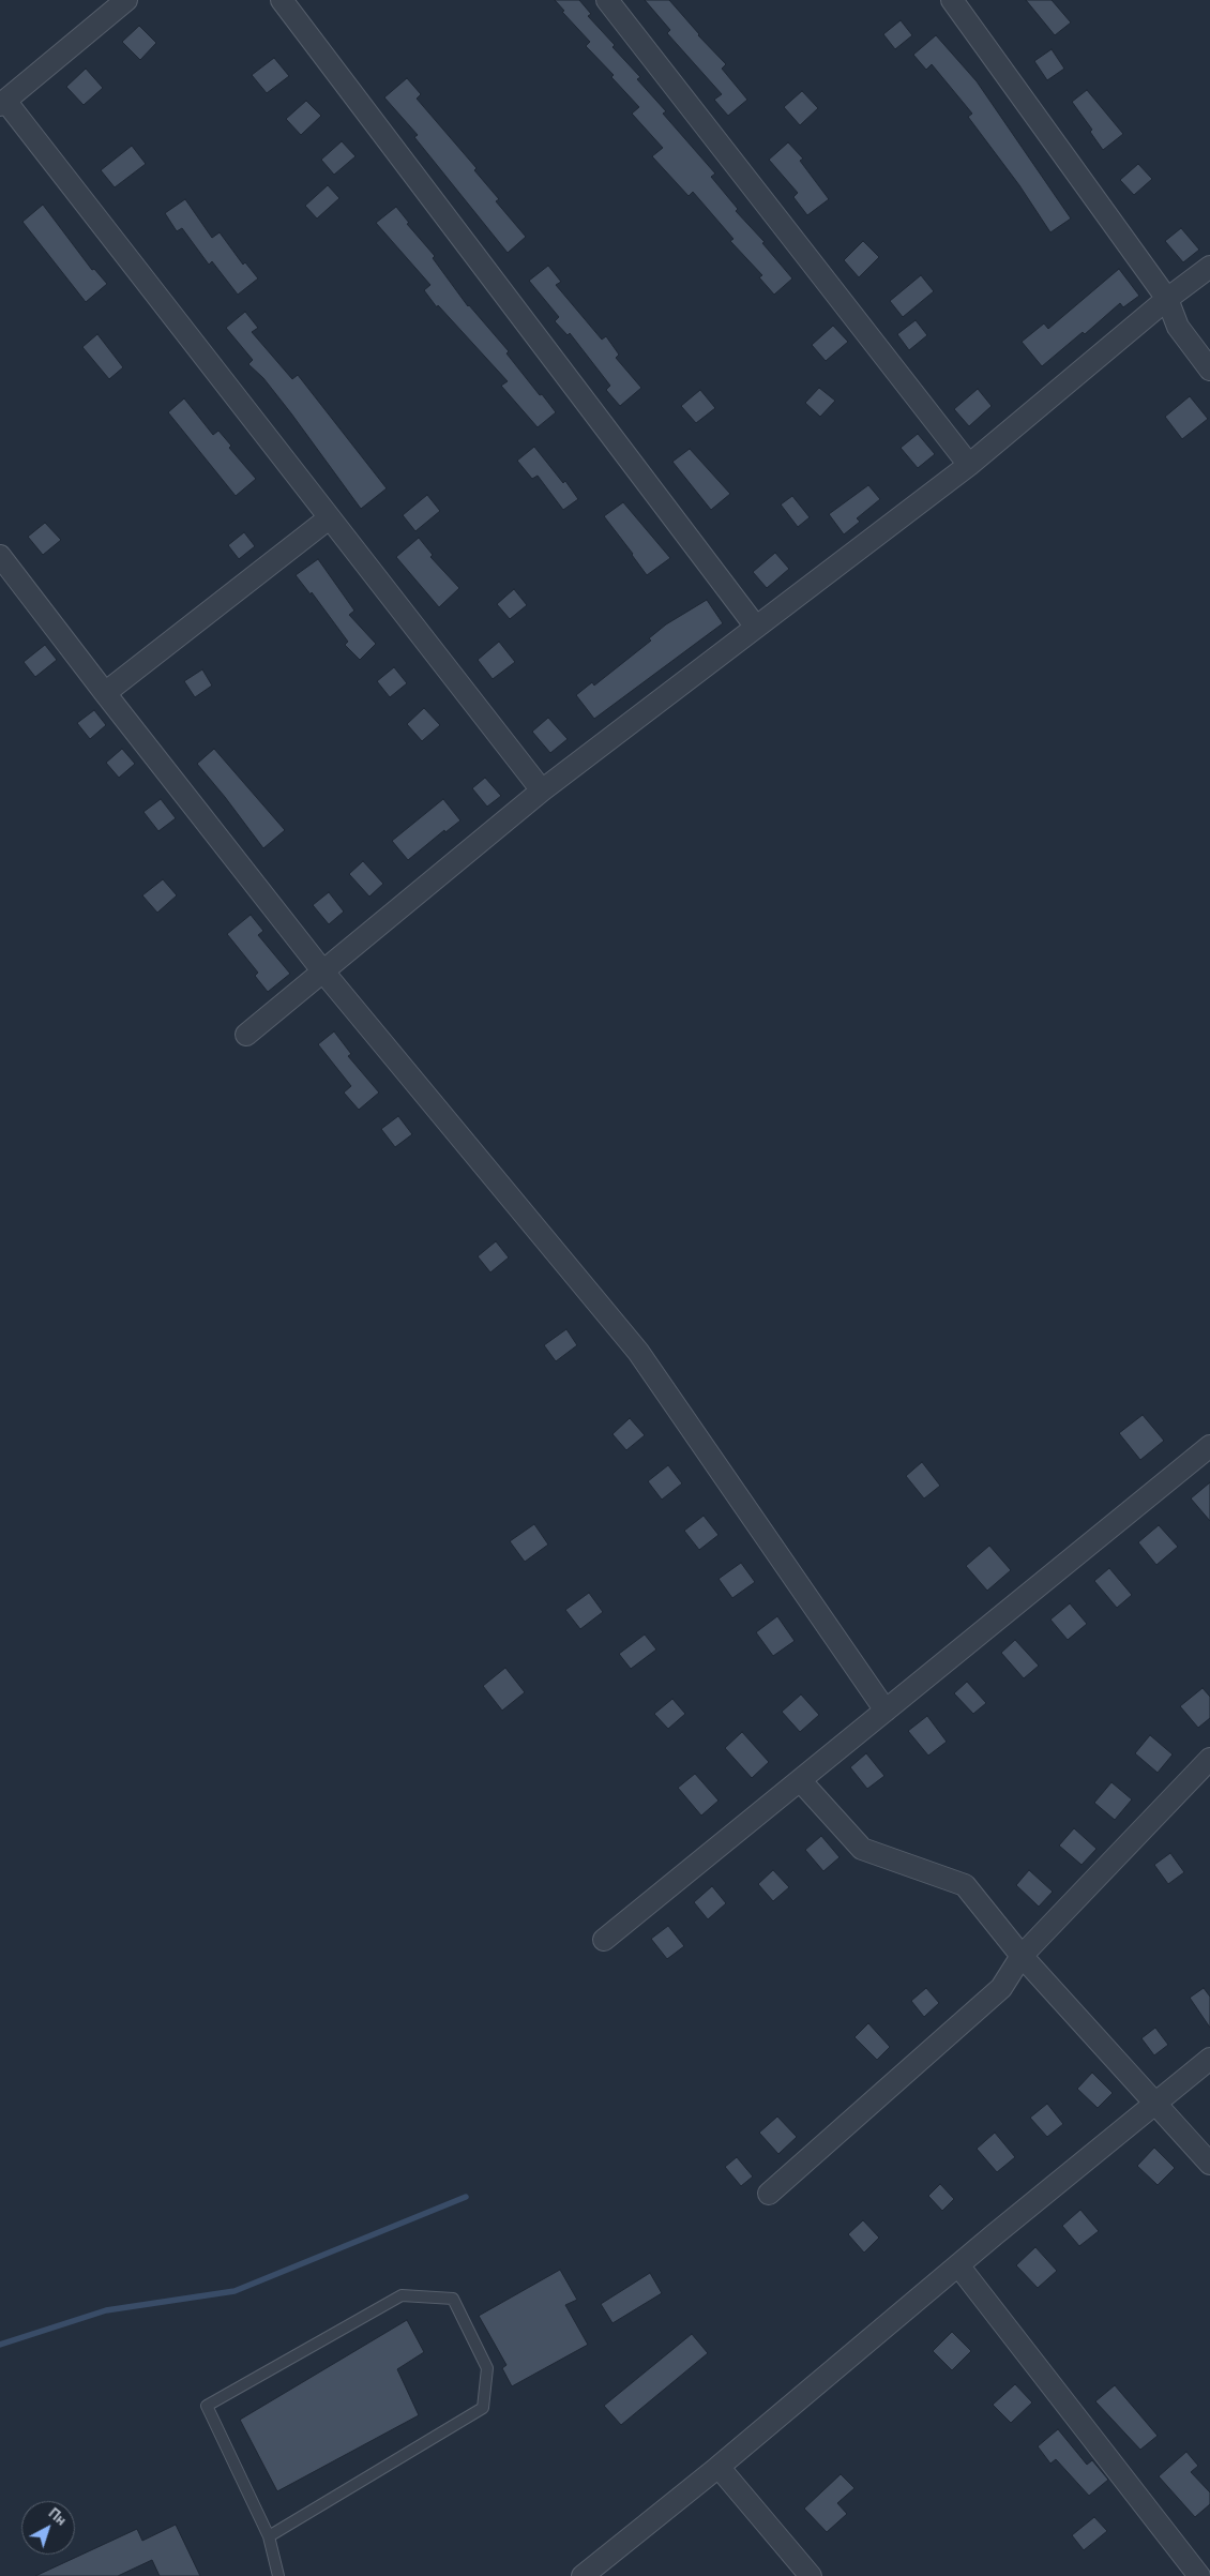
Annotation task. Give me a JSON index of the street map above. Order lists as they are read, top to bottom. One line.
{"north":"top right"}
